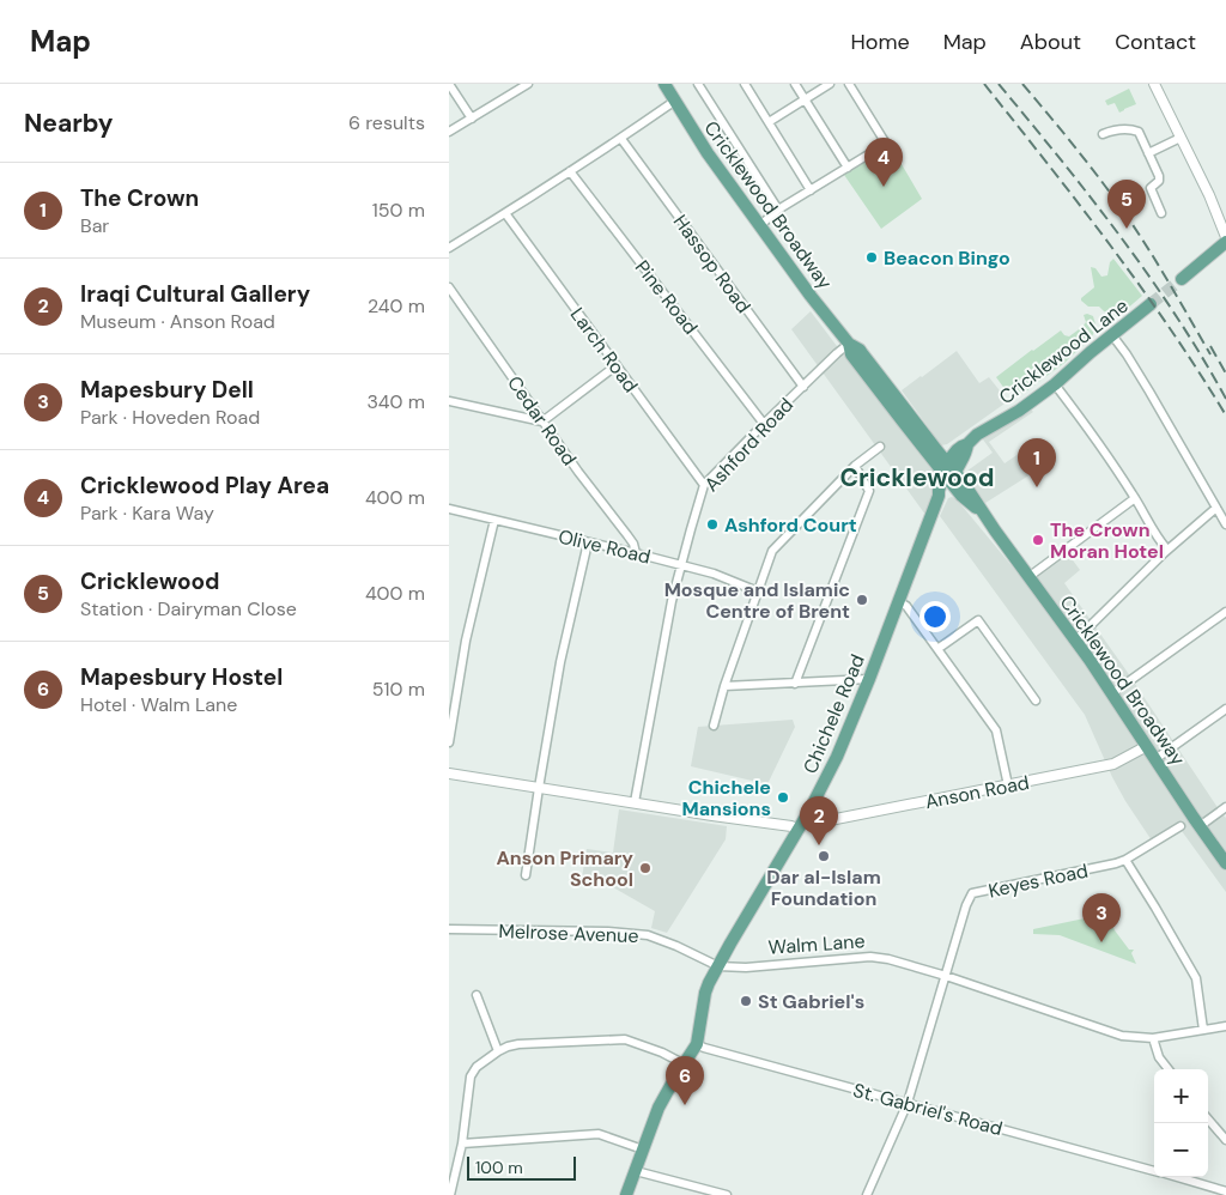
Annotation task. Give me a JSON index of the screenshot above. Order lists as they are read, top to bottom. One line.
{"streets":{"main road":["Cricklewood Broadway","Cricklewood Lane","Chichele Road"],"street":["Hassop Road","Pine Road","Larch Road","Cedar Road","Ashford Road","Olive Road","Anson Road","Keyes Road","Melrose Avenue","Walm Lane","St. Gabriel's Road"]},"crossings":[["Cricklewood Broadway","Cricklewood Lane"],["Cricklewood Broadway","Ashford Road"],["Cricklewood Broadway","Chichele Road"],["Cricklewood Broadway","Anson Road"],["Hassop Road","Ashford Road"],["Pine Road","Ashford Road"],["Larch Road","Ashford Road"],["Cricklewood Lane","Chichele Road"],["Cedar Road","Olive Road"],["Ashford Road","Olive Road"],["Ashford Road","Anson Road"],["Chichele Road","Anson Road"],["Chichele Road","Melrose Avenue"],["Chichele Road","Walm Lane"],["Keyes Road","Walm Lane"],["Melrose Avenue","Walm Lane"]],"districts":["Cricklewood"],"places":["Beacon Bingo","Ashford Court","The Crown Moran Hotel","Mosque and Islamic Centre of Brent","Chichele Mansions","Dar al-Islam Foundation","Anson Primary School","St Gabriel's"],"scale_bar":"100 m","page":{"header":"Map","nav":["Home","Map","About","Contact"],"heading":["Nearby","6 results"],"pins":["4","5","1","2","3","6"],"list":[{"mark":"1","name":"The Crown","note":"Bar","value":"150 m"},{"mark":"2","name":"Iraqi Cultural Gallery","note":"Museum · Anson Road","value":"240 m"},{"mark":"3","name":"Mapesbury Dell","note":"Park · Hoveden Road","value":"340 m"},{"mark":"4","name":"Cricklewood Play Area","note":"Park · Kara Way","value":"400 m"},{"mark":"5","name":"Cricklewood","note":"Station · Dairyman Close","value":"400 m"},{"mark":"6","name":"Mapesbury Hostel","note":"Hotel · Walm Lane","value":"510 m"}],"map_buttons":["+","−"],"scale":"100 m"}}
